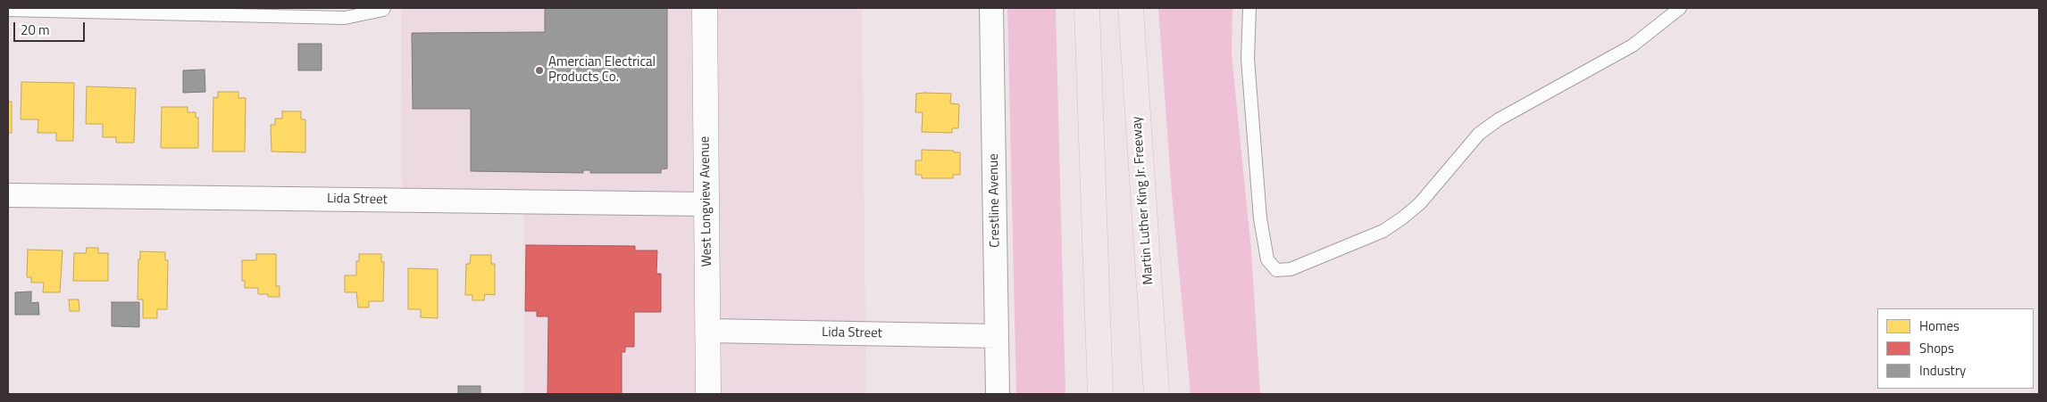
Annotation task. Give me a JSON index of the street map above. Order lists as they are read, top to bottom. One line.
{"streets":{"highway":["Martin Luther King Jr. Freeway"],"street":["Lida Street","Crestline Avenue","West Longview Avenue"]},"crossings":[["Lida Street","Crestline Avenue"],["Lida Street","West Longview Avenue"]],"places":["Amercian Electrical Products Co."],"legend":["Homes","Shops","Industry"],"scale_bar":"20 m"}
